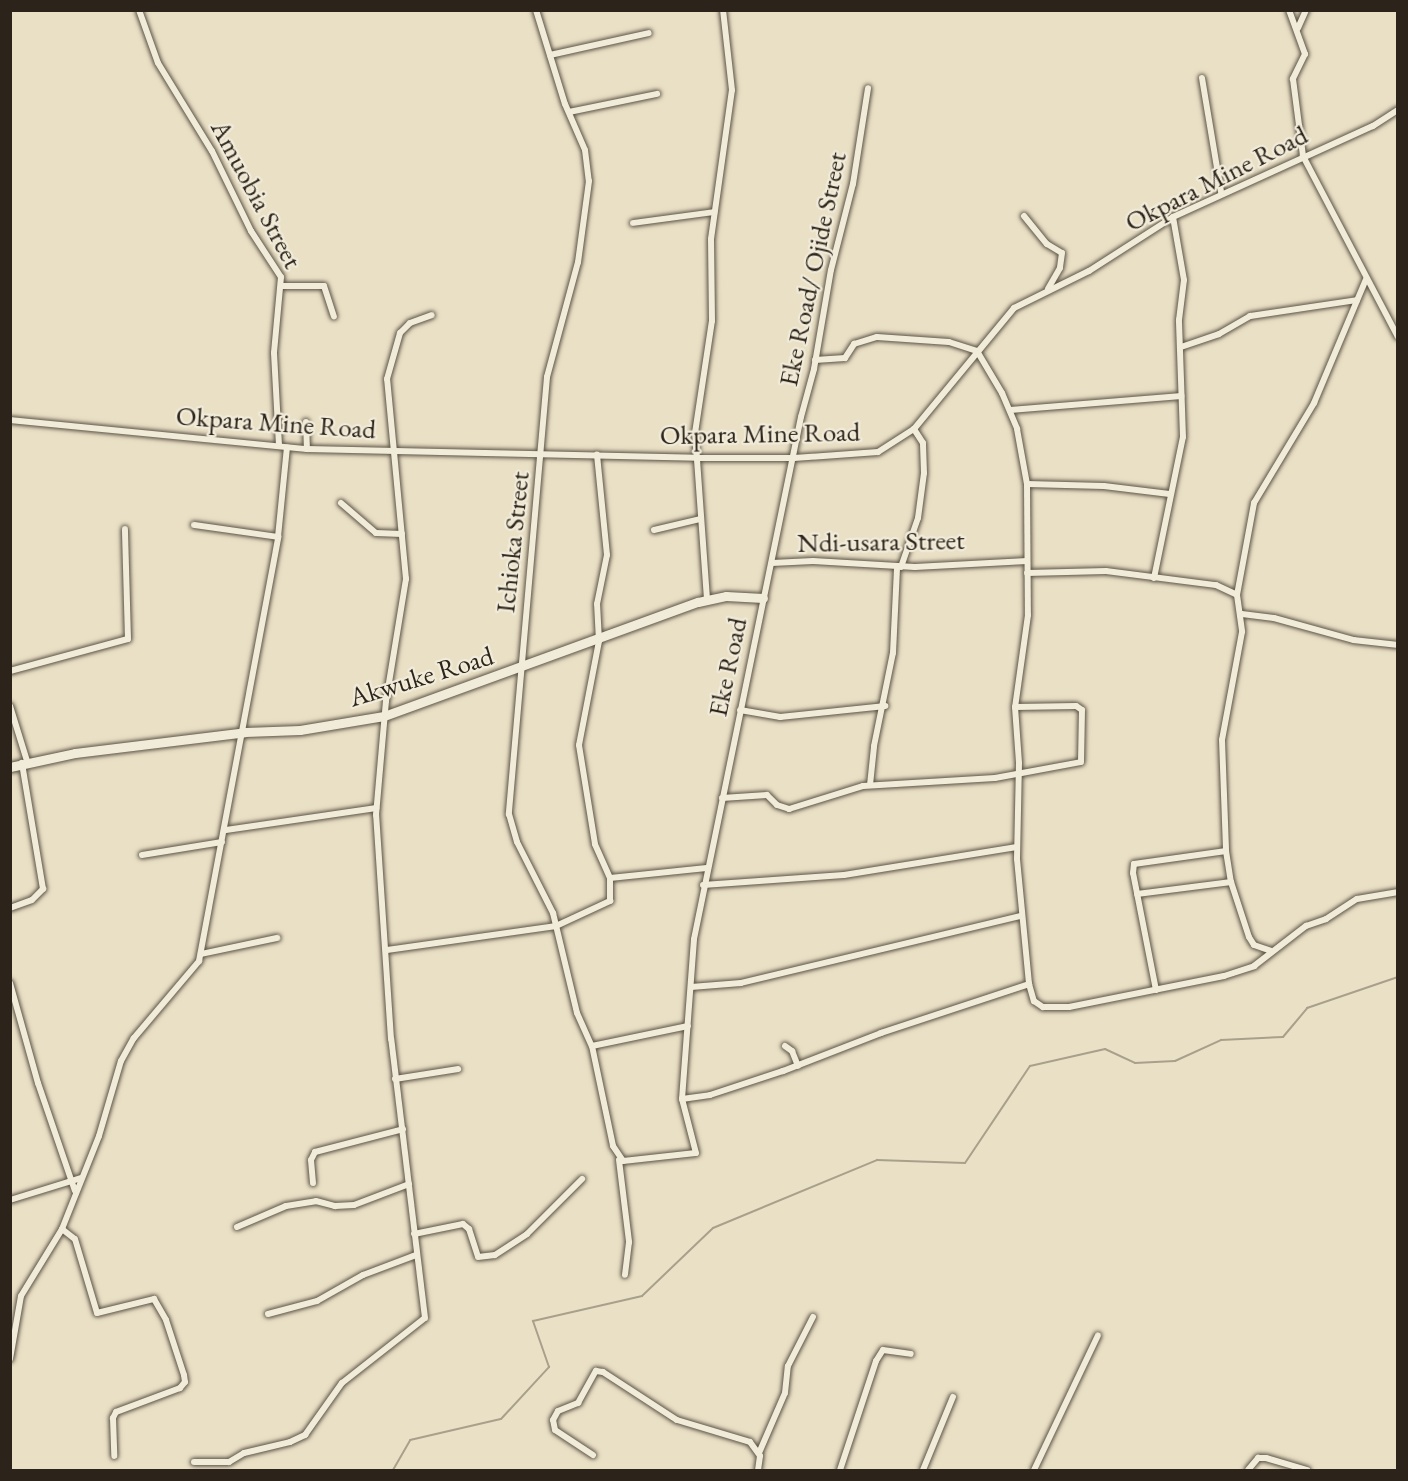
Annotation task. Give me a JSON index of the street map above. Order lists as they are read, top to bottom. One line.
{"streets":{"main road":["Akwuke Road"],"street":["Okpara Mine Road","Amuobia Street","Eke Road/ Ojide Street","Ndi-usara Street","Ichioka Street","Eke Road"]},"crossings":[["Okpara Mine Road","Amuobia Street"],["Okpara Mine Road","Eke Road/ Ojide Street"],["Okpara Mine Road","Ichioka Street"],["Okpara Mine Road","Eke Road"],["Eke Road/ Ojide Street","Eke Road"],["Ndi-usara Street","Eke Road"],["Ichioka Street","Eke Road"],["Ichioka Street","Akwuke Road"],["Eke Road","Akwuke Road"]]}
